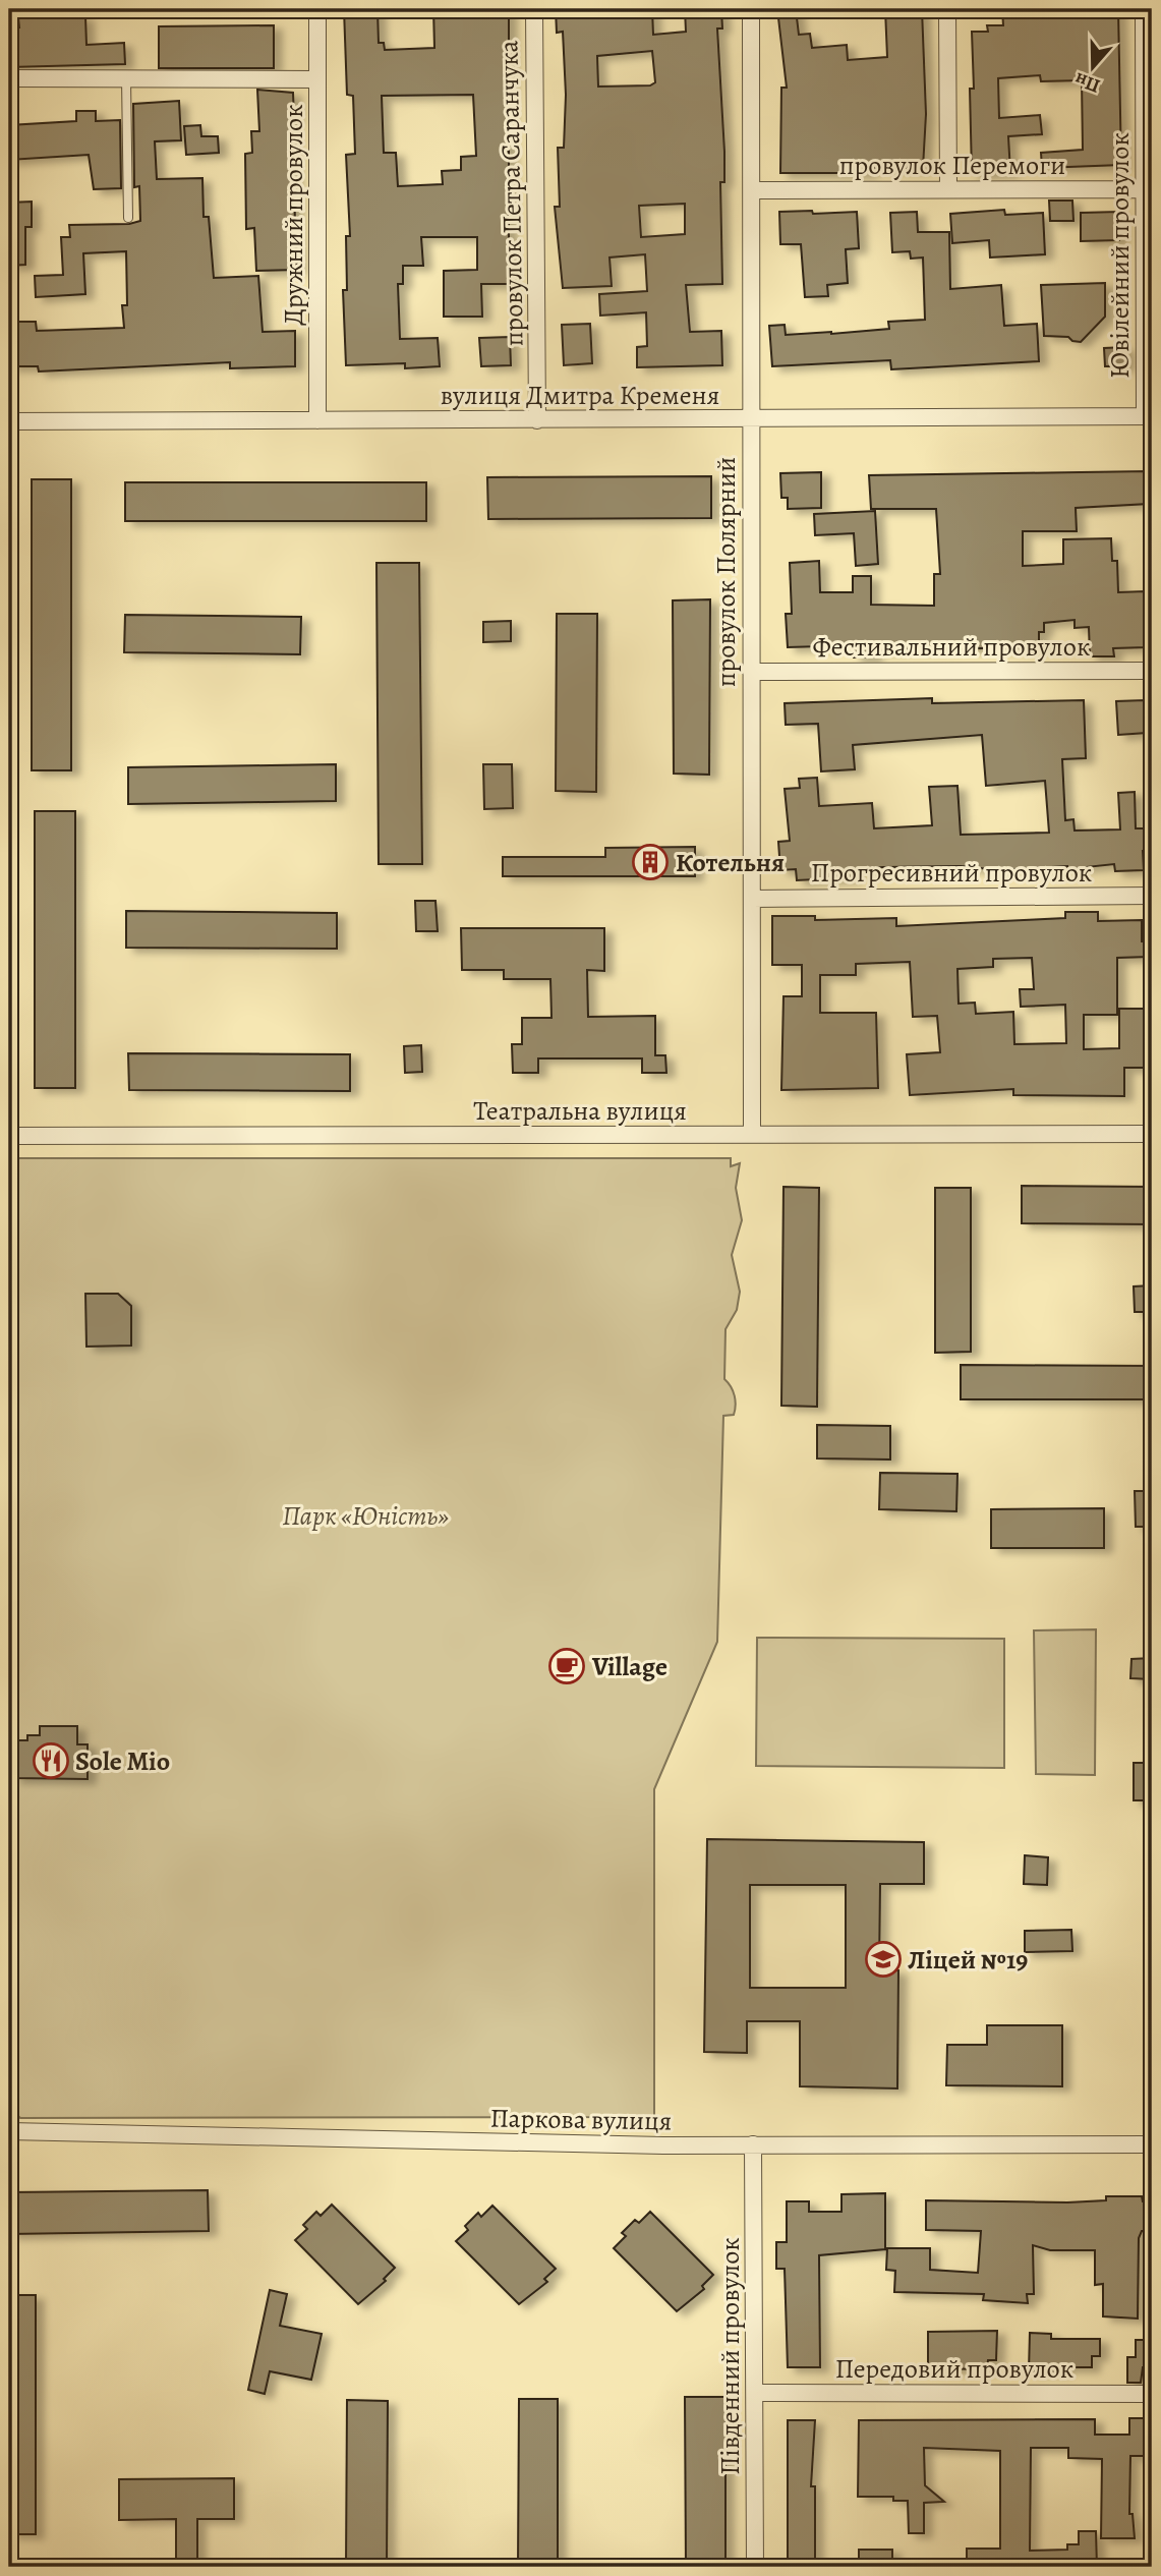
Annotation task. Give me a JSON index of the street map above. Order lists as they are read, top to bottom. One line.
{"streets":{"street":["провулок Перемоги","провулок Петра Саранчука","Дружний провулок","Ювілейний провулок","вулиця Дмитра Кременя","провулок Полярний","Фестивальний провулок","Прогресивний провулок","Театральна вулиця","Паркова вулиця","Південний провулок","Передовий провулок"]},"crossings":[["провулок Перемоги","Ювілейний провулок"],["провулок Перемоги","провулок Полярний"],["провулок Петра Саранчука","вулиця Дмитра Кременя"],["Дружний провулок","вулиця Дмитра Кременя"],["Ювілейний провулок","вулиця Дмитра Кременя"],["вулиця Дмитра Кременя","провулок Полярний"],["провулок Полярний","Фестивальний провулок"],["провулок Полярний","Прогресивний провулок"],["провулок Полярний","Театральна вулиця"],["Паркова вулиця","Південний провулок"],["Південний провулок","Передовий провулок"]],"parks":["Парк «Юність»"],"places":{"building":["Котельня"],"cafe":["Village"],"restaurant":["Sole Mio"],"school or university":["Ліцей №19"]},"north":"bottom"}
